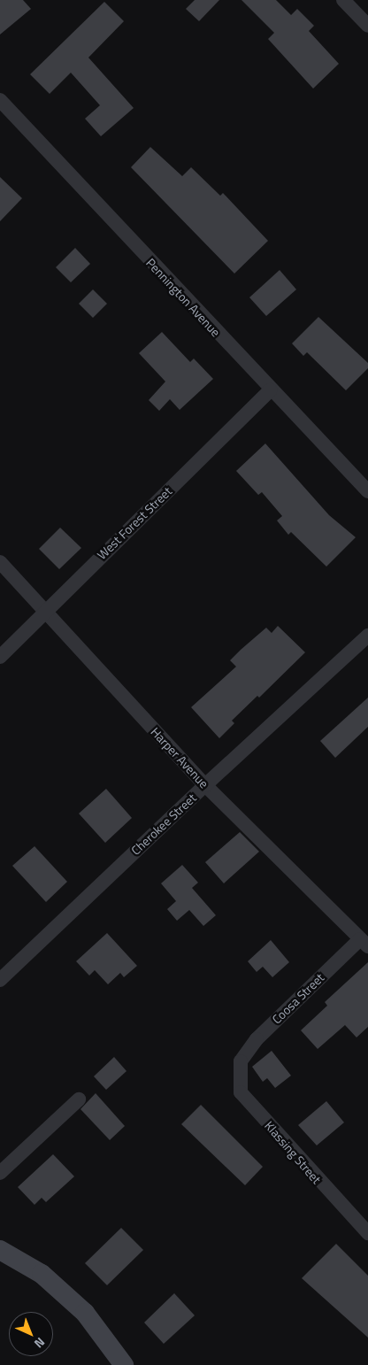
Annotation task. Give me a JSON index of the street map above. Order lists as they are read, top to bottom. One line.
{"streets":{"street":["Pennington Avenue","West Forest Street","Harper Avenue","Cherokee Street","Coosa Street","Klassing Street"]},"crossings":[["Pennington Avenue","West Forest Street"],["West Forest Street","Harper Avenue"],["Harper Avenue","Cherokee Street"],["Harper Avenue","Coosa Street"],["Coosa Street","Klassing Street"]],"north":"bottom right"}
